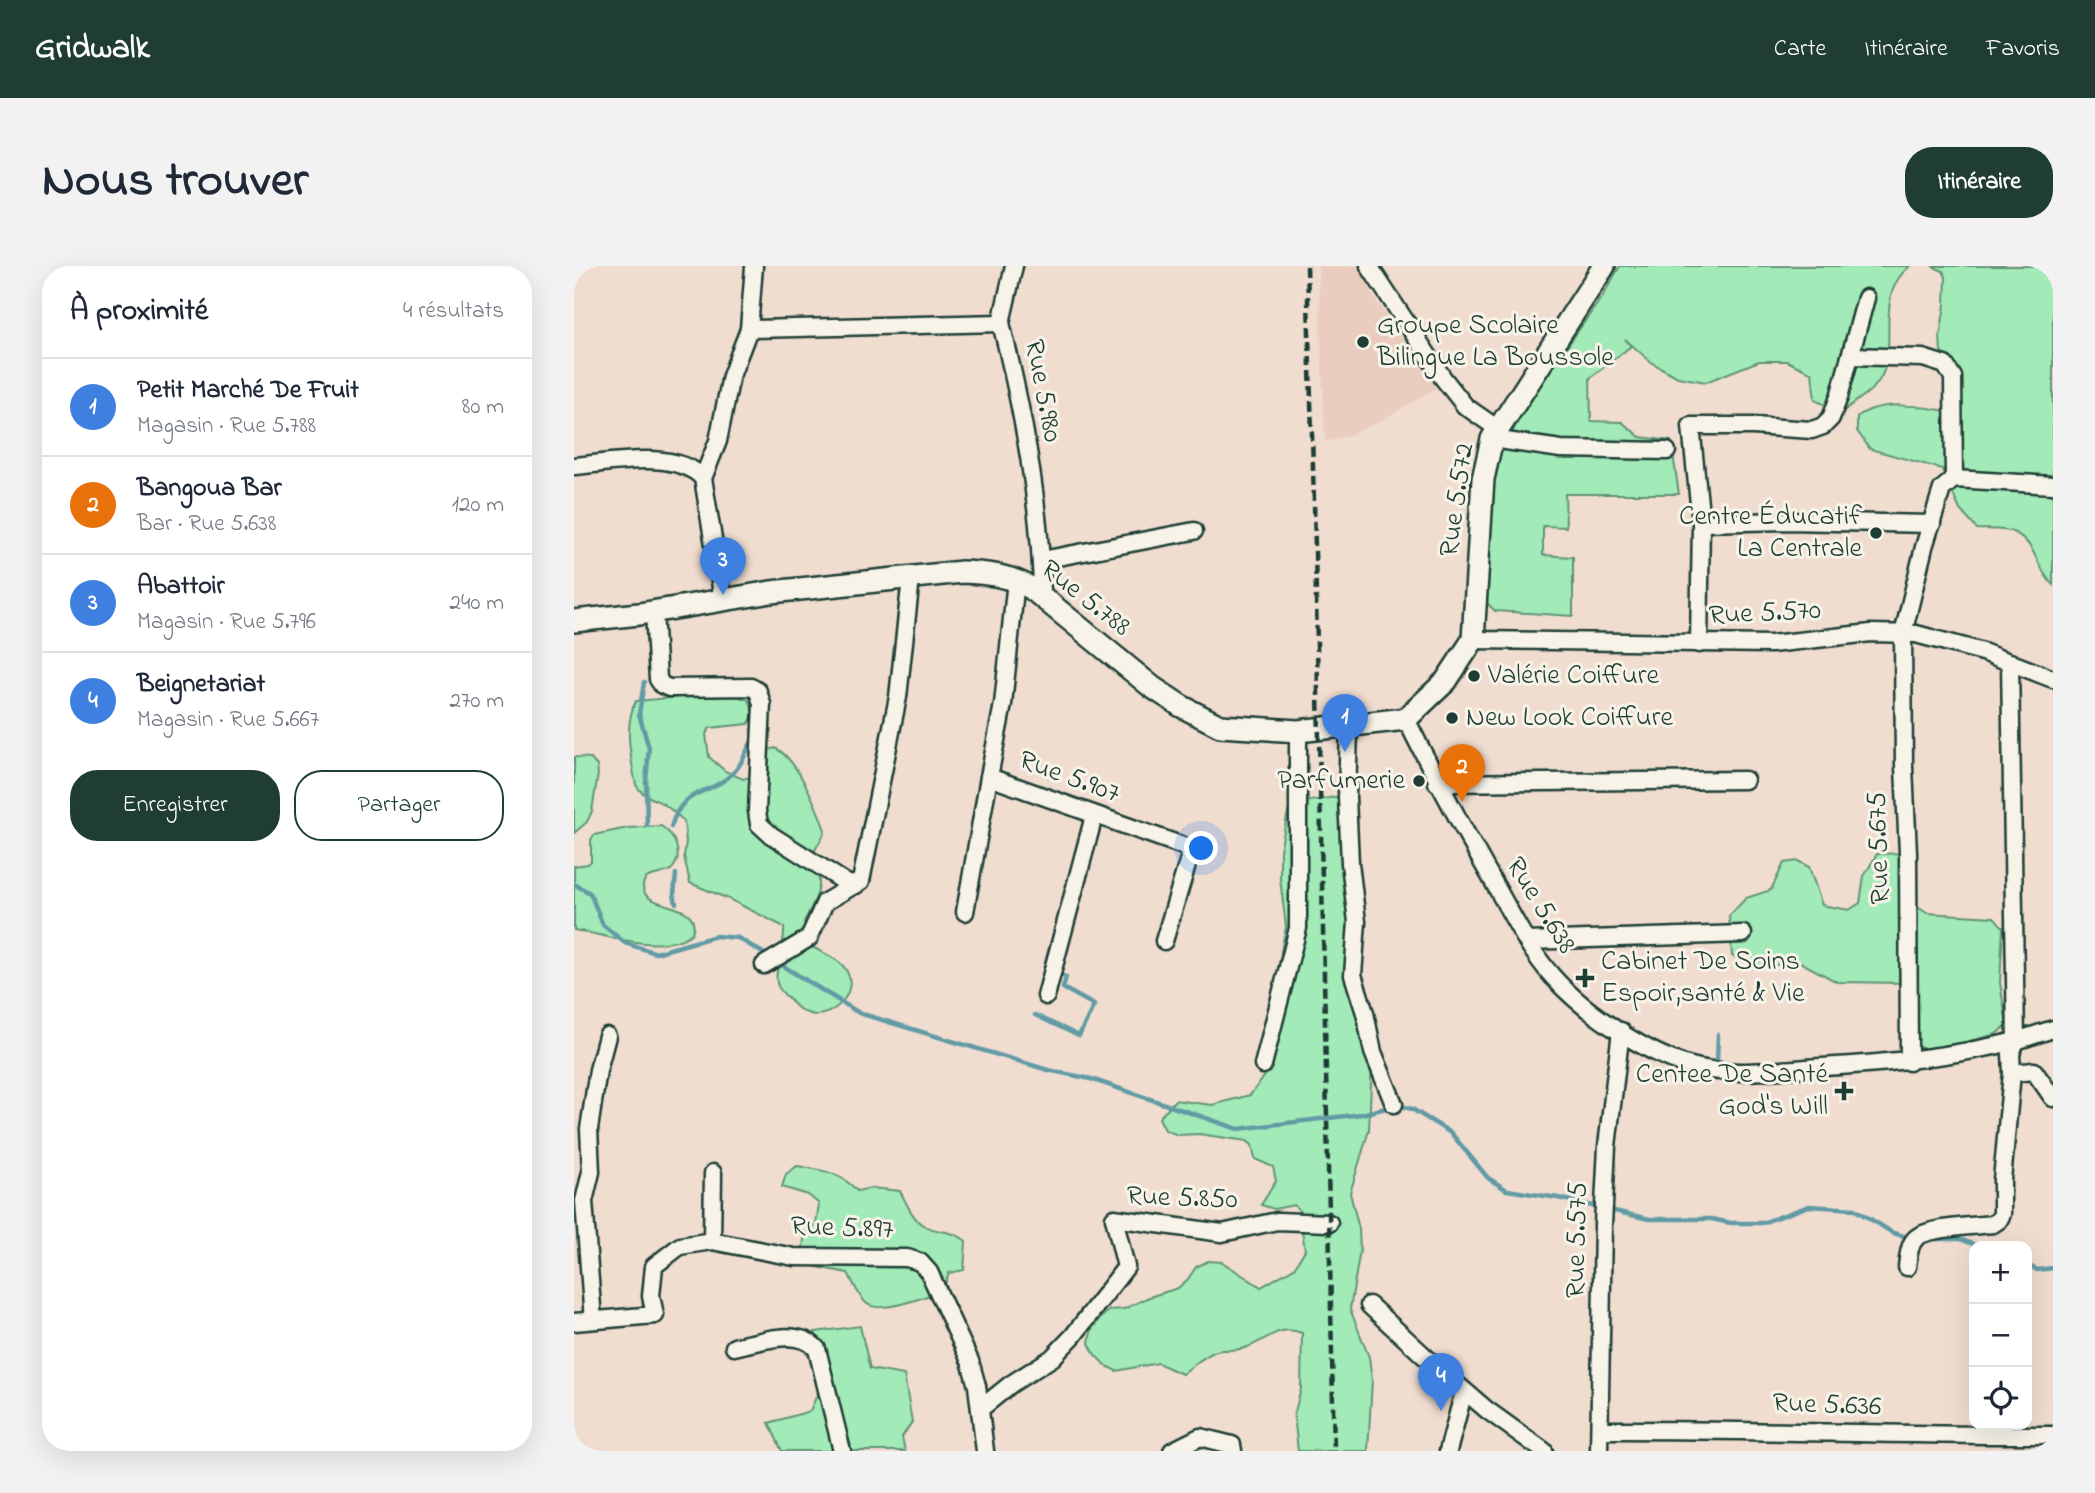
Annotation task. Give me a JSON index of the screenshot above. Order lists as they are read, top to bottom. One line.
{"streets":{"street":["Rue 5.980","Rue 5.572","Rue 5.788","Rue 5.570","Rue 5.907","Rue 5.675","Rue 5.638","Rue 5.850","Rue 5.897","Rue 5.575","Rue 5.636"]},"crossings":[["Rue 5.980","Rue 5.788"],["Rue 5.572","Rue 5.570"],["Rue 5.788","Rue 5.907"],["Rue 5.788","Rue 5.638"],["Rue 5.570","Rue 5.675"],["Rue 5.675","Rue 5.638"],["Rue 5.638","Rue 5.575"],["Rue 5.850","Rue 5.897"],["Rue 5.575","Rue 5.636"]],"places":{"other":["Groupe Scolaire Bilingue La Boussole","Centre Éducatif La Centrale","Valérie Coiffure","New Look Coiffure","Parfumerie"],"health":["Cabinet De Soins Espoir,santé & Vie","Centee De Santé God's Will"]},"page":{"header":"Gridwalk","nav":["Carte","Itinéraire","Favoris"],"title":"Nous trouver","buttons":["Itinéraire",["Enregistrer","Partager"]],"heading":["À proximité","4 résultats"],"list":[{"mark":"1","name":"Petit Marché De Fruit","note":"Magasin · Rue 5.788","value":"80 m"},{"mark":"2","name":"Bangoua Bar","note":"Bar · Rue 5.638","value":"120 m"},{"mark":"3","name":"Abattoir","note":"Magasin · Rue 5.796","value":"240 m"},{"mark":"4","name":"Beignetariat","note":"Magasin · Rue 5.667","value":"270 m"}],"pins":["3","1","2","4"],"map_buttons":["+","−"]}}
